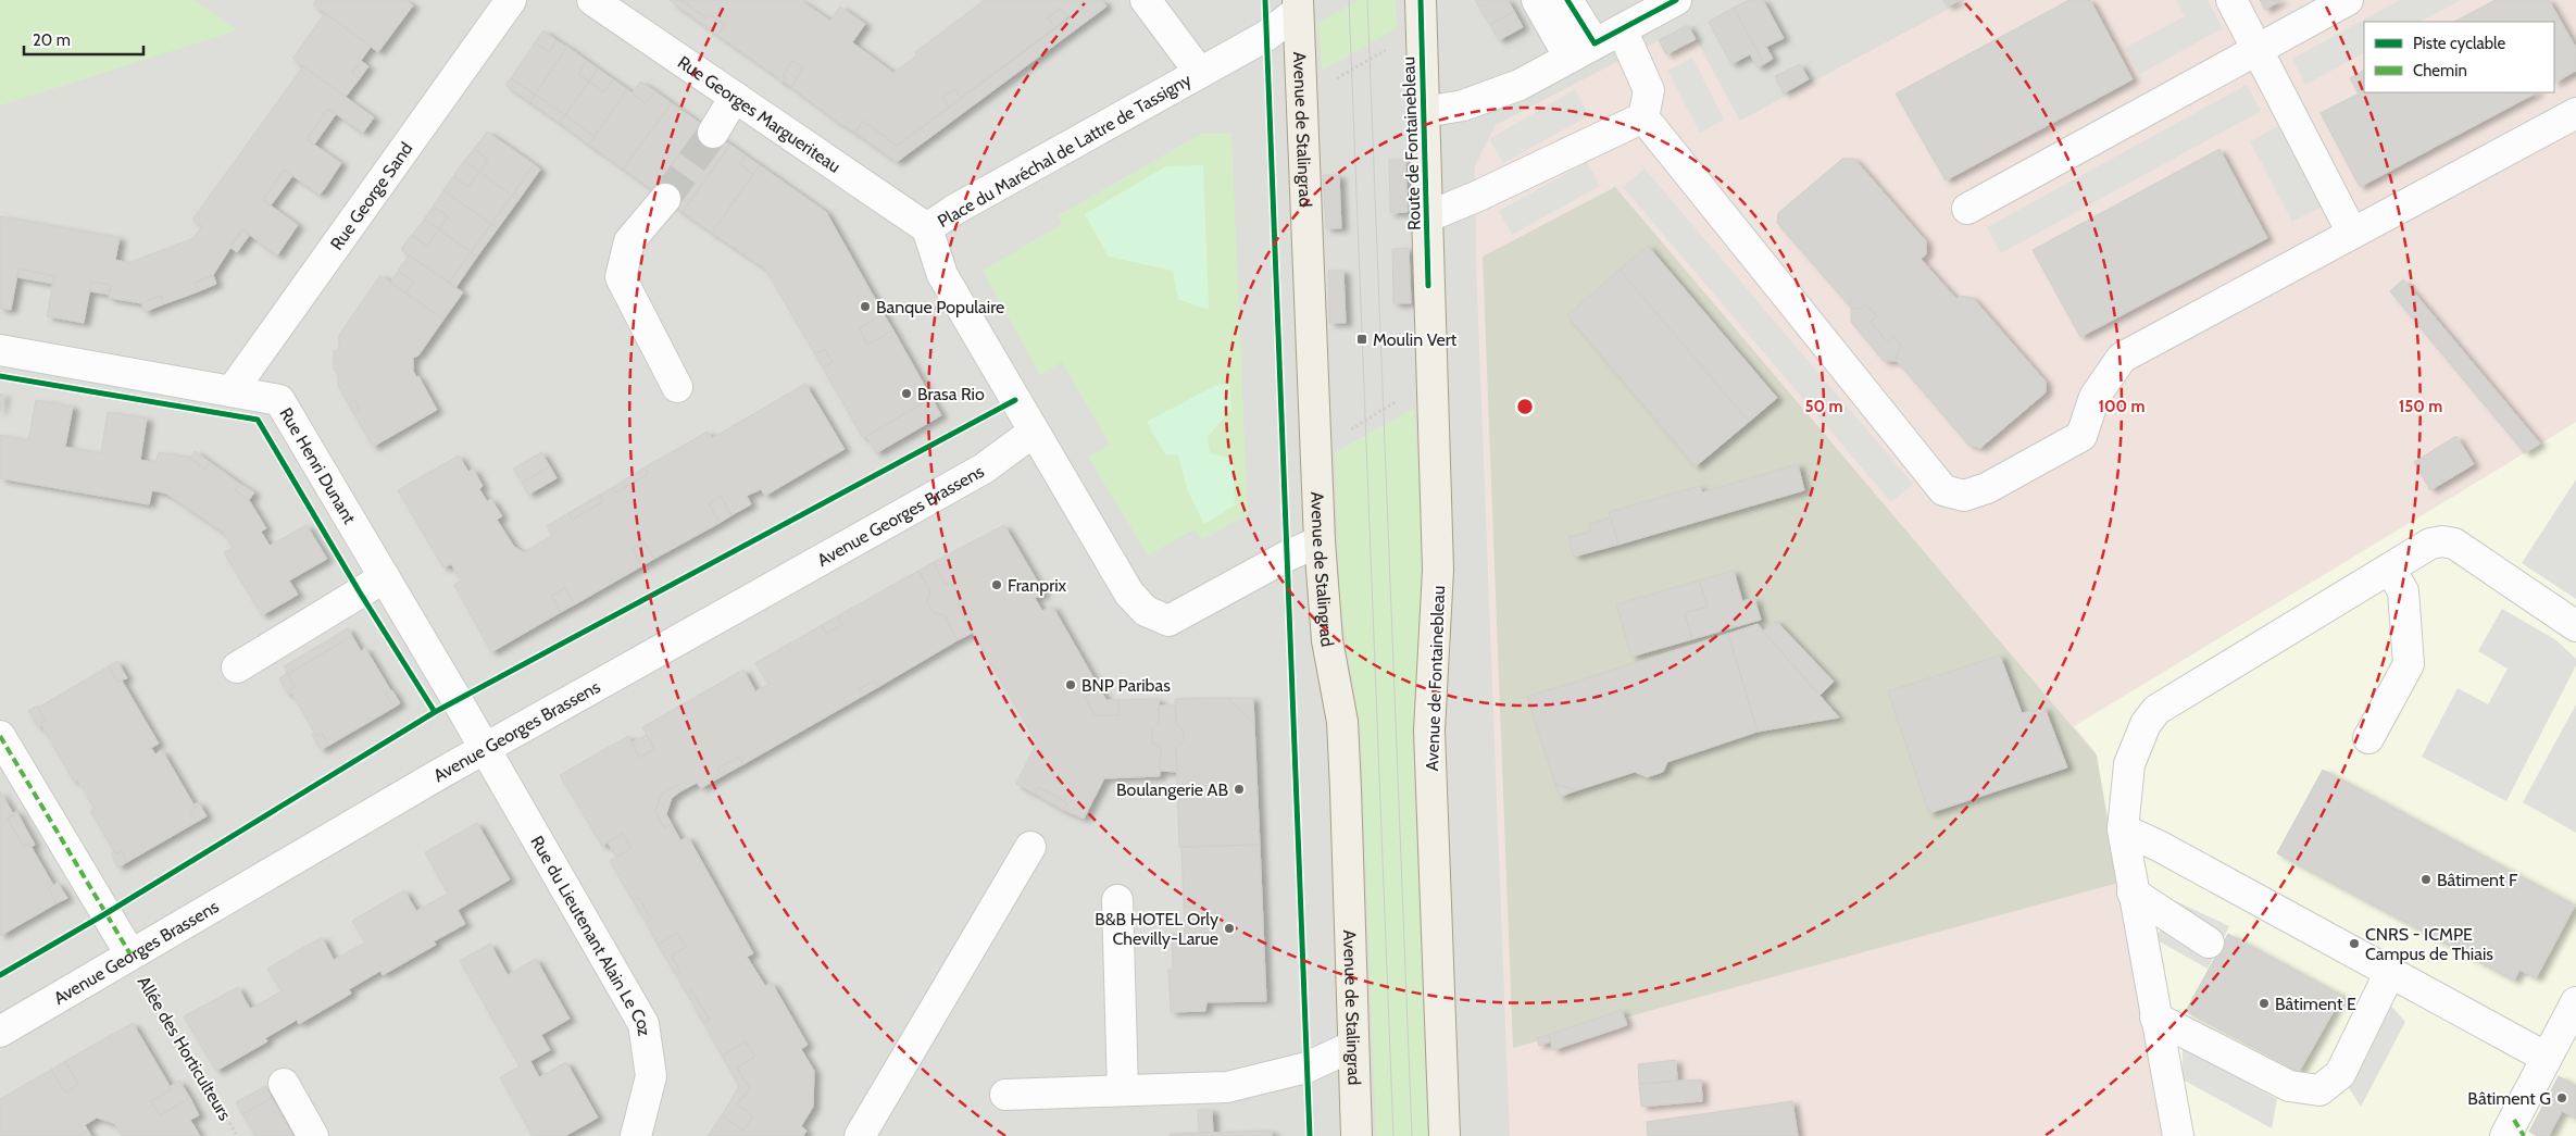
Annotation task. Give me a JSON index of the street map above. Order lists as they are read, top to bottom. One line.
{"streets":{"main road":["Avenue de Stalingrad","Route de Fontainebleau","Avenue de Fontainebleau"],"street":["Rue Georges Margueriteau","Place du Maréchal de Lattre de Tassigny","Rue George Sand","Rue Henri Dunant","Avenue Georges Brassens","Rue du Lieutenant Alain Le Coz","Allée des Horticulteurs"]},"crossings":[["Rue Georges Margueriteau","Place du Maréchal de Lattre de Tassigny"],["Avenue de Stalingrad","Place du Maréchal de Lattre de Tassigny"],["Route de Fontainebleau","Avenue de Fontainebleau"],["Place du Maréchal de Lattre de Tassigny","Avenue Georges Brassens"],["Rue George Sand","Rue Henri Dunant"],["Rue Henri Dunant","Avenue Georges Brassens"],["Rue Henri Dunant","Rue du Lieutenant Alain Le Coz"],["Avenue Georges Brassens","Rue du Lieutenant Alain Le Coz"],["Avenue Georges Brassens","Allée des Horticulteurs"]],"places":{"other":["Banque Populaire","Brasa Rio","Franprix","BNP Paribas","Boulangerie AB","Bâtiment F","B&B HOTEL Orly Chevilly-Larue","CNRS - ICMPE Campus de Thiais","Bâtiment E","Bâtiment G"],"transit":["Moulin Vert"]},"legend":["Piste cyclable","Chemin"],"scale_bar":"20 m","rings":["50 m","100 m","150 m"]}
